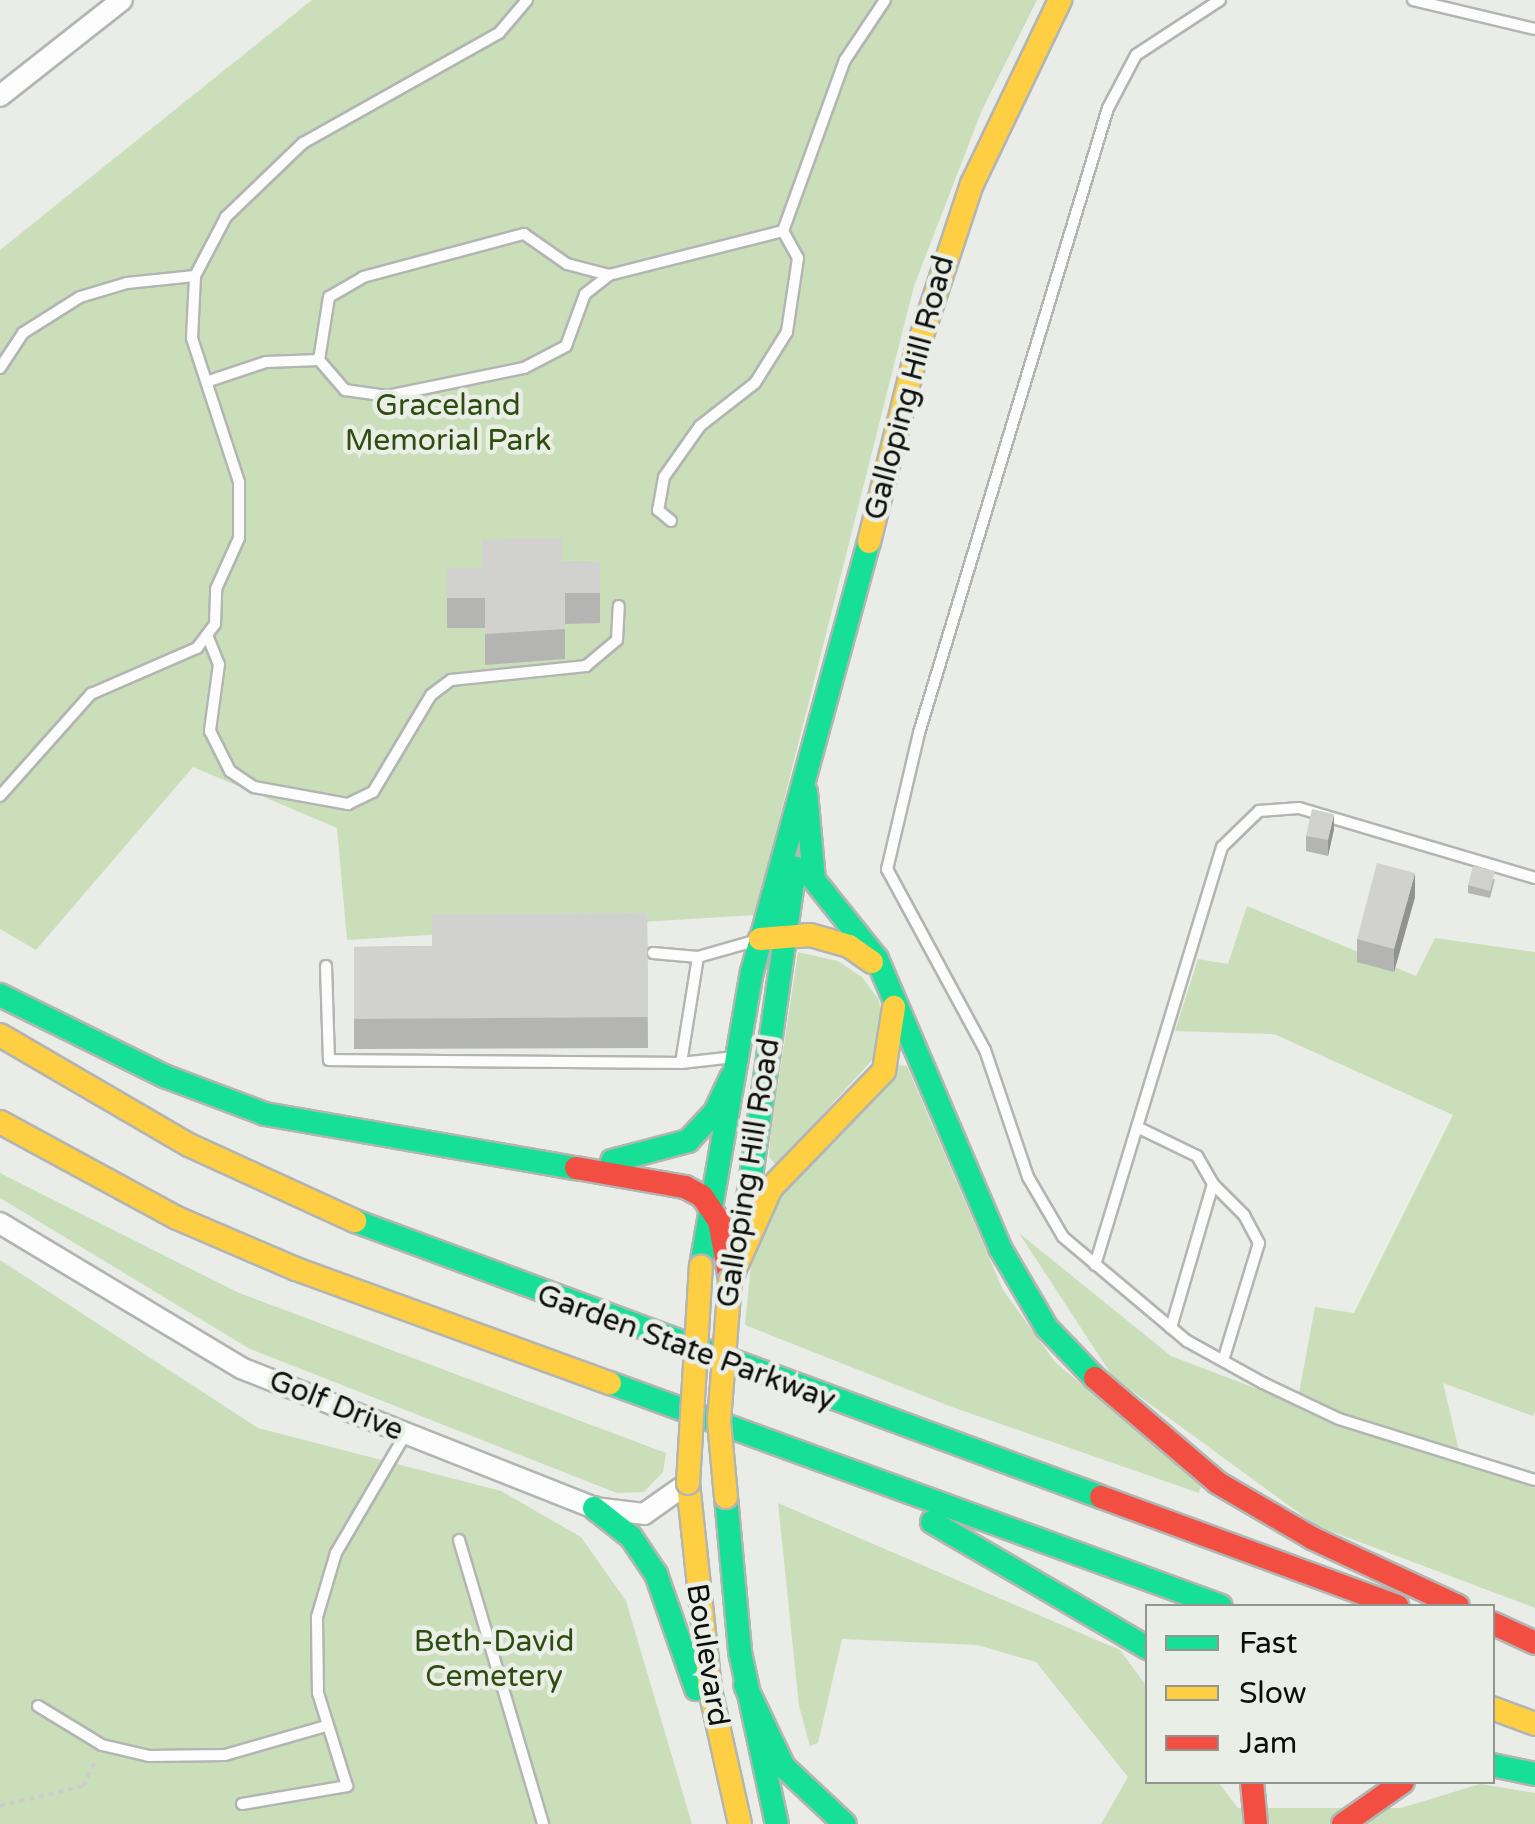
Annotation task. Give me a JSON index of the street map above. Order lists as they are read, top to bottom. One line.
{"streets":{"main road":["Galloping Hill Road","Garden State Parkway","Boulevard"],"street":["Golf Drive"]},"crossings":[["Galloping Hill Road","Golf Drive"],["Galloping Hill Road","Boulevard"],["Golf Drive","Boulevard"]],"parks":["Graceland Memorial Park","Beth-David Cemetery"],"legend":["Fast","Slow","Jam"]}
